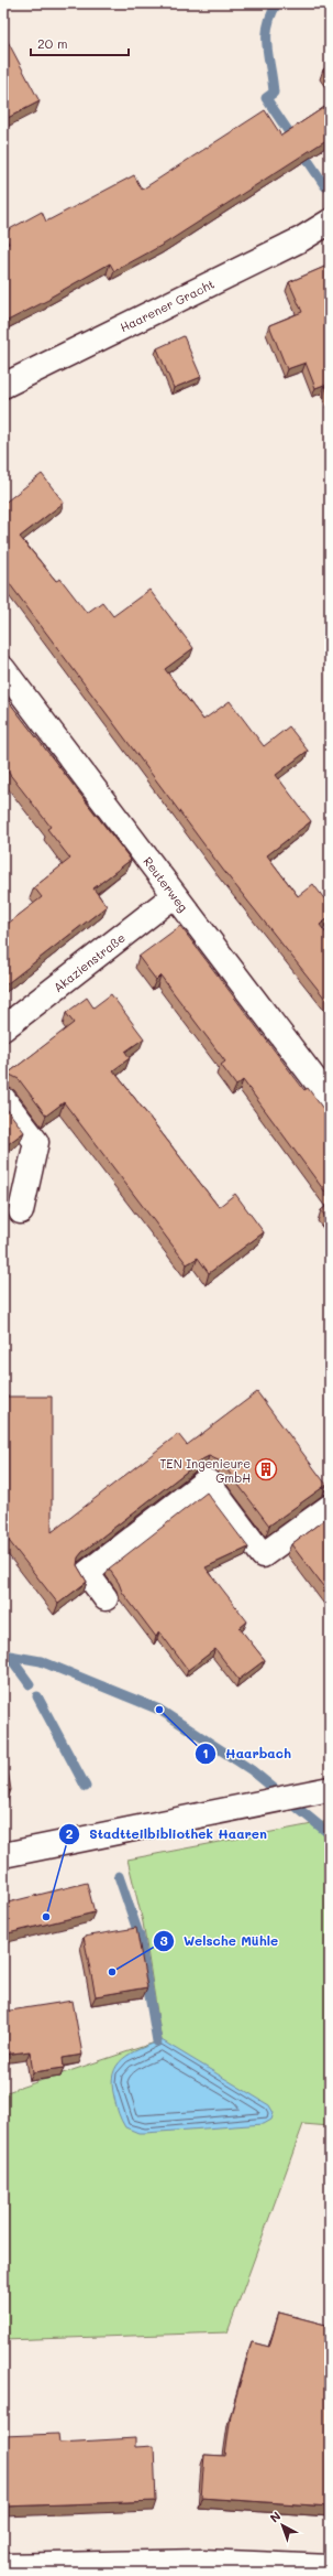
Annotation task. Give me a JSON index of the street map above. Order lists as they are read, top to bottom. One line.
{"streets":{"street":["Haarener Gracht","Reuterweg","Akazienstraße"]},"crossings":[["Reuterweg","Akazienstraße"]],"places":{"building":["TEN Ingenieure GmbH"],"other":["Haarbach","Stadtteilbibliothek Haaren","Welsche Mühle"]},"scale_bar":"20 m","north":"top left"}
